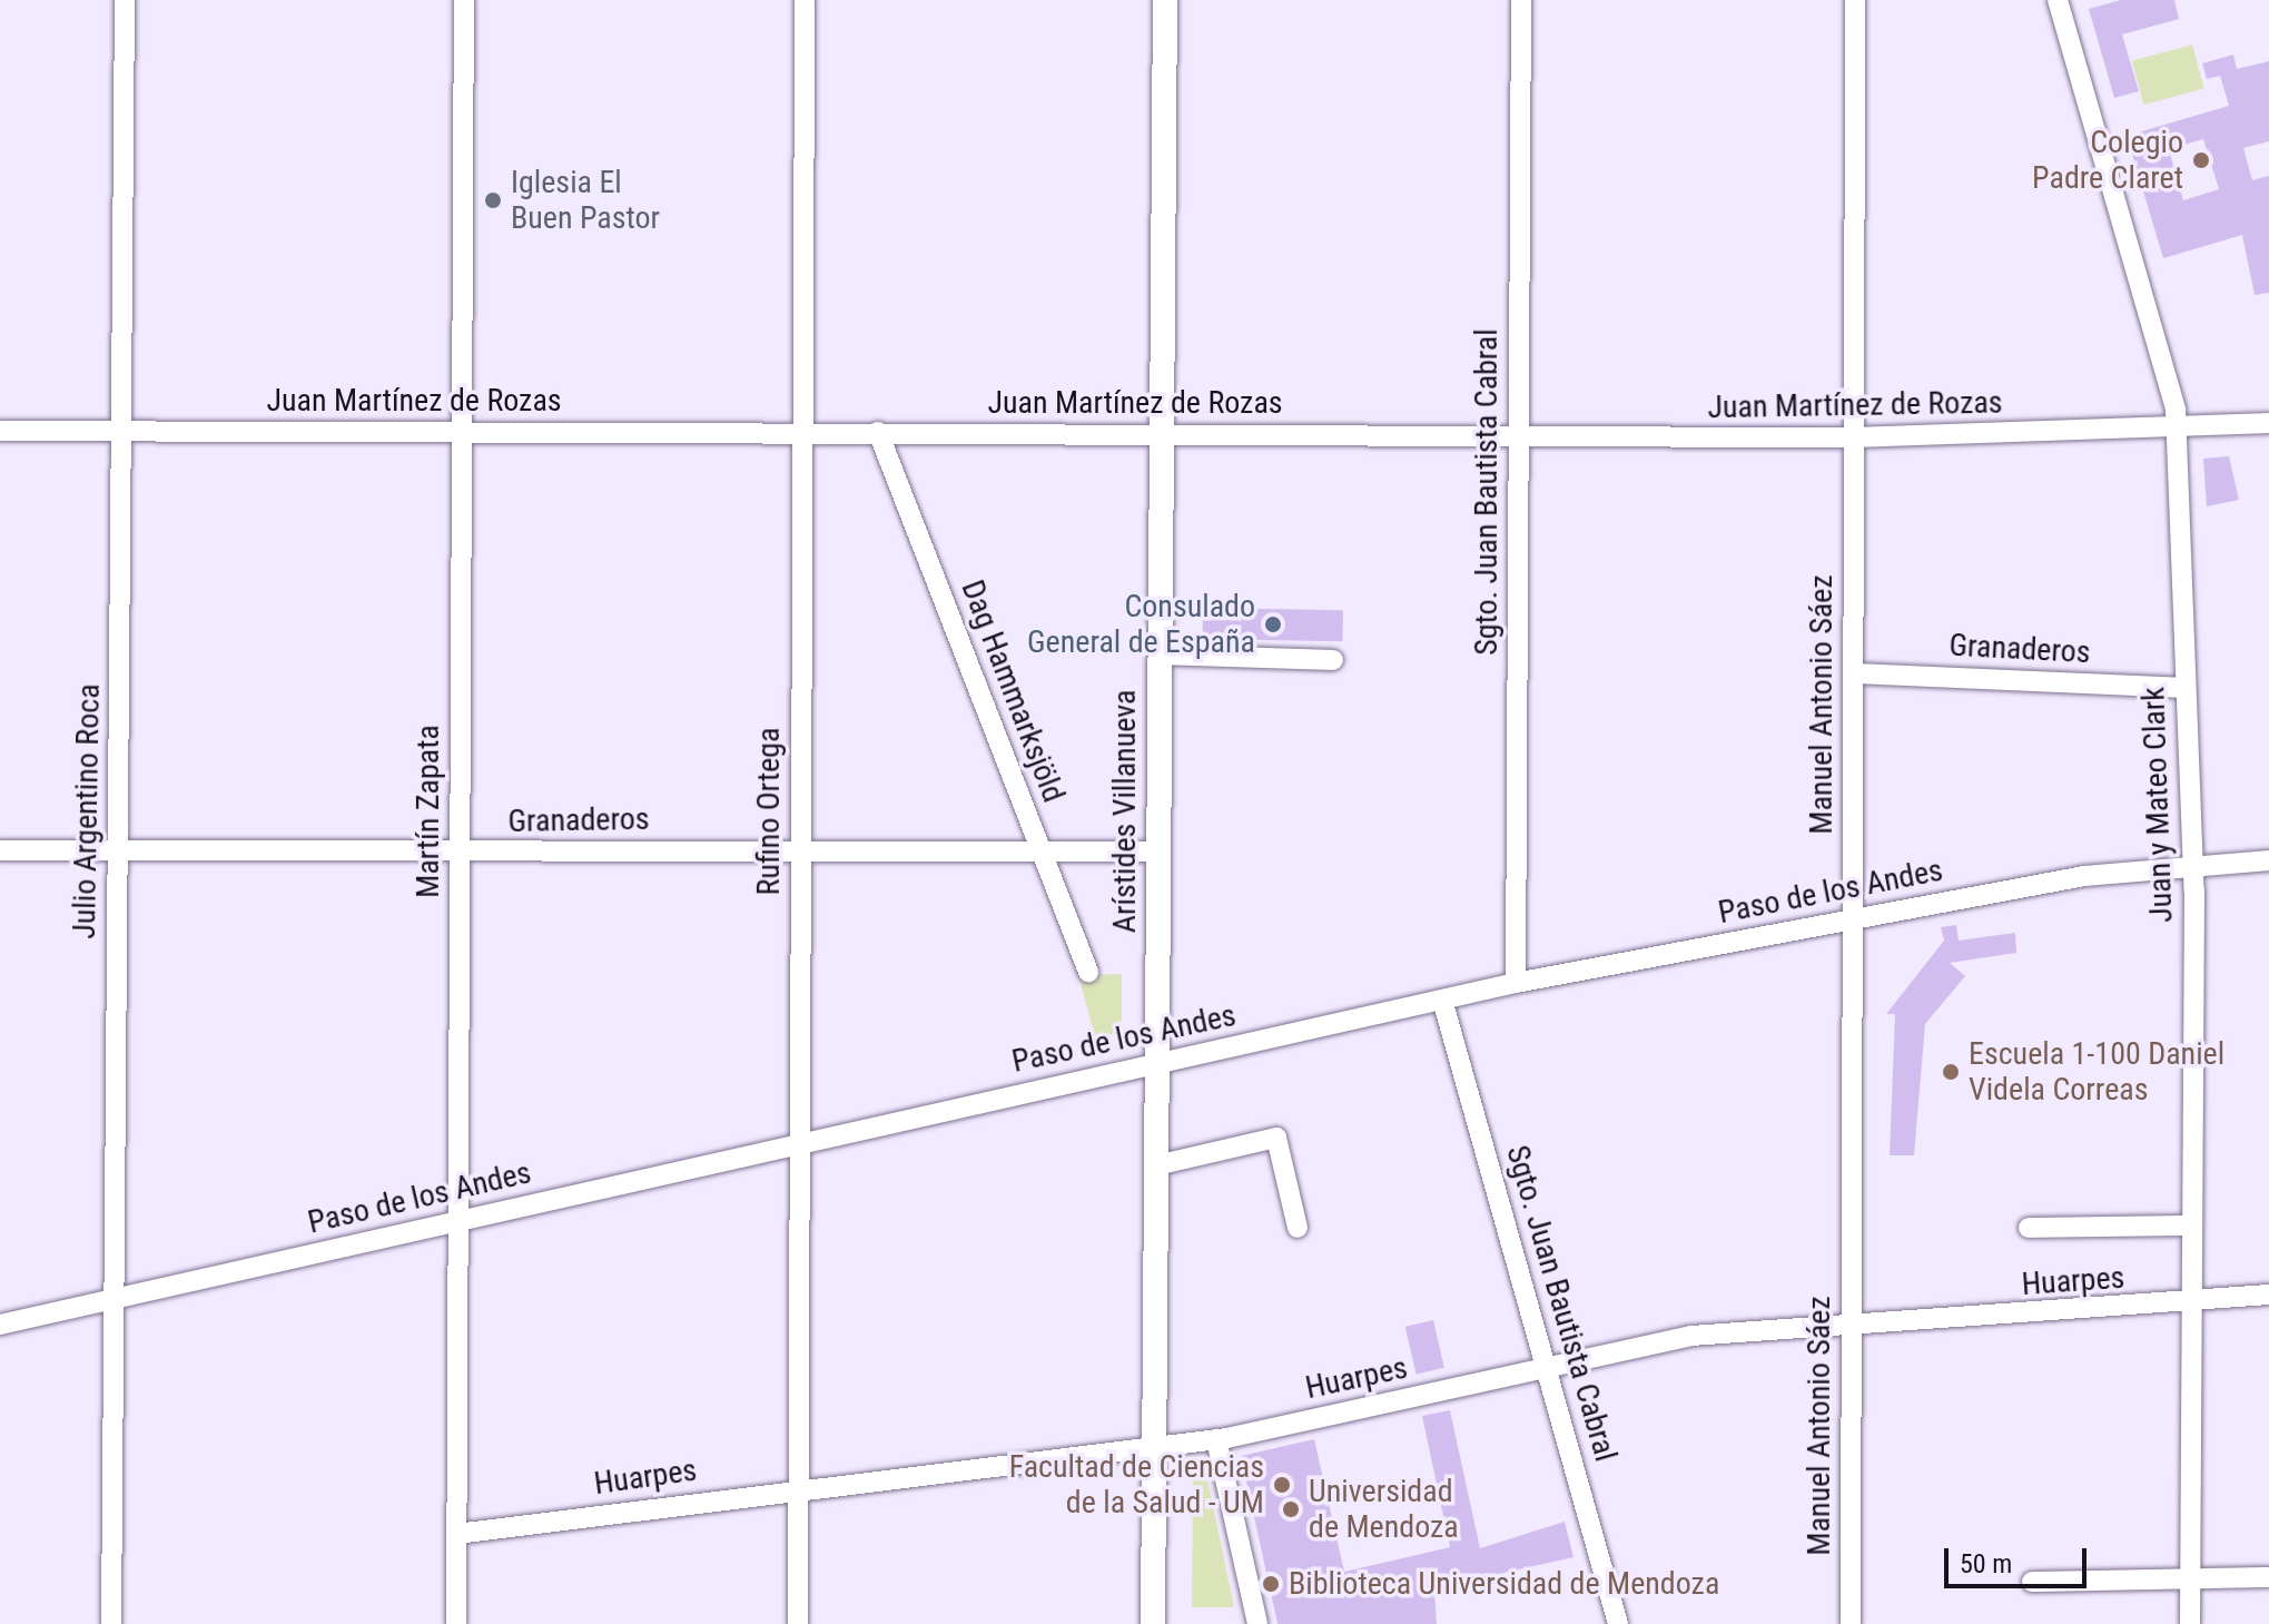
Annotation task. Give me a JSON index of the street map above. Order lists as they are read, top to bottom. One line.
{"streets":{"main road":["Arístides Villanueva"],"street":["Juan Martínez de Rozas","Sgto. Juan Bautista Cabral","Granaderos","Dag Hammarksjöld","Manuel Antonio Sáez","Juan y Mateo Clark","Julio Argentino Roca","Martín Zapata","Rufino Ortega","Paso de los Andes","Huarpes"]},"crossings":[["Juan Martínez de Rozas","Sgto. Juan Bautista Cabral"],["Juan Martínez de Rozas","Dag Hammarksjöld"],["Juan Martínez de Rozas","Manuel Antonio Sáez"],["Juan Martínez de Rozas","Juan y Mateo Clark"],["Juan Martínez de Rozas","Julio Argentino Roca"],["Juan Martínez de Rozas","Martín Zapata"],["Juan Martínez de Rozas","Rufino Ortega"],["Juan Martínez de Rozas","Arístides Villanueva"],["Sgto. Juan Bautista Cabral","Paso de los Andes"],["Sgto. Juan Bautista Cabral","Huarpes"],["Granaderos","Dag Hammarksjöld"],["Granaderos","Manuel Antonio Sáez"],["Granaderos","Juan y Mateo Clark"],["Granaderos","Julio Argentino Roca"],["Granaderos","Martín Zapata"],["Granaderos","Rufino Ortega"],["Granaderos","Arístides Villanueva"],["Manuel Antonio Sáez","Paso de los Andes"],["Manuel Antonio Sáez","Huarpes"],["Juan y Mateo Clark","Paso de los Andes"],["Juan y Mateo Clark","Huarpes"],["Julio Argentino Roca","Paso de los Andes"],["Martín Zapata","Paso de los Andes"],["Martín Zapata","Huarpes"],["Rufino Ortega","Paso de los Andes"],["Rufino Ortega","Huarpes"],["Arístides Villanueva","Paso de los Andes"],["Arístides Villanueva","Huarpes"]],"places":["Colegio Padre Claret","Iglesia El Buen Pastor","Consulado General de España","Escuela 1-100 Daniel Videla Correas","Facultad de Ciencias de la Salud - UM","Universidad de Mendoza","Biblioteca Universidad de Mendoza"],"scale_bar":"50 m"}
